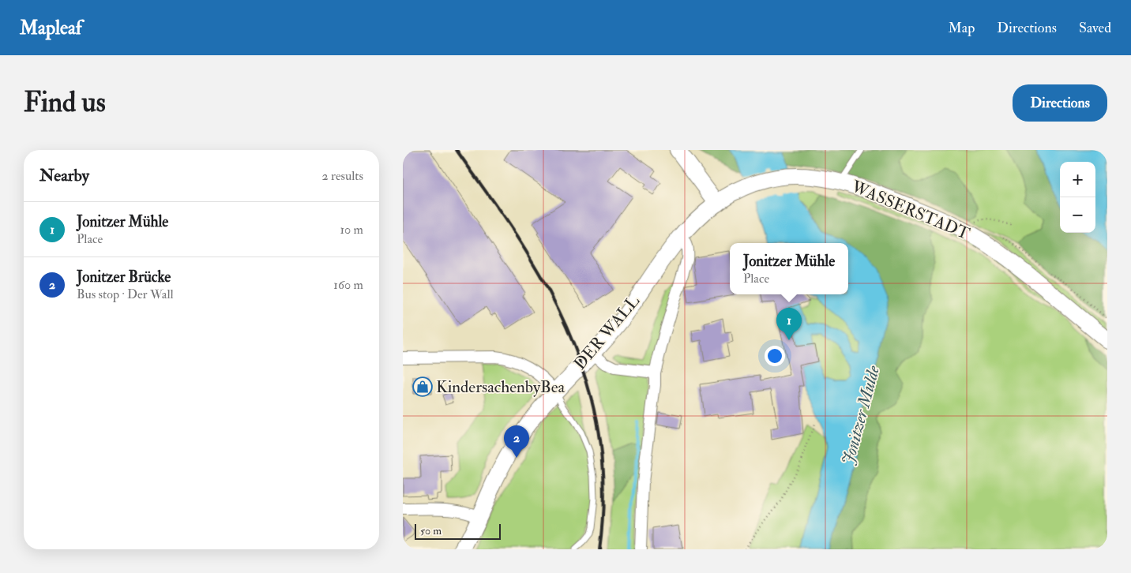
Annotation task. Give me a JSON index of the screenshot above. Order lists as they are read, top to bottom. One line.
{"streets":{"main road":["WASSERSTADT","DER WALL"]},"crossings":[["WASSERSTADT","DER WALL"]],"water":["Jonitzer Mulde"],"places":{"shop":["KindersachenbyBea"]},"scale_bar":"50 m","page":{"header":"Mapleaf","nav":["Map","Directions","Saved"],"buttons":"Directions","title":"Find us","heading":["Nearby","2 results"],"map_buttons":["+","−"],"list":[{"mark":"1","name":"Jonitzer Mühle","note":"Place","value":"10 m"},{"mark":"2","name":"Jonitzer Brücke","note":"Bus stop · Der Wall","value":"160 m"}],"popup":["Jonitzer Mühle","Place"],"pins":["1","2"],"scale":"50 m"}}
